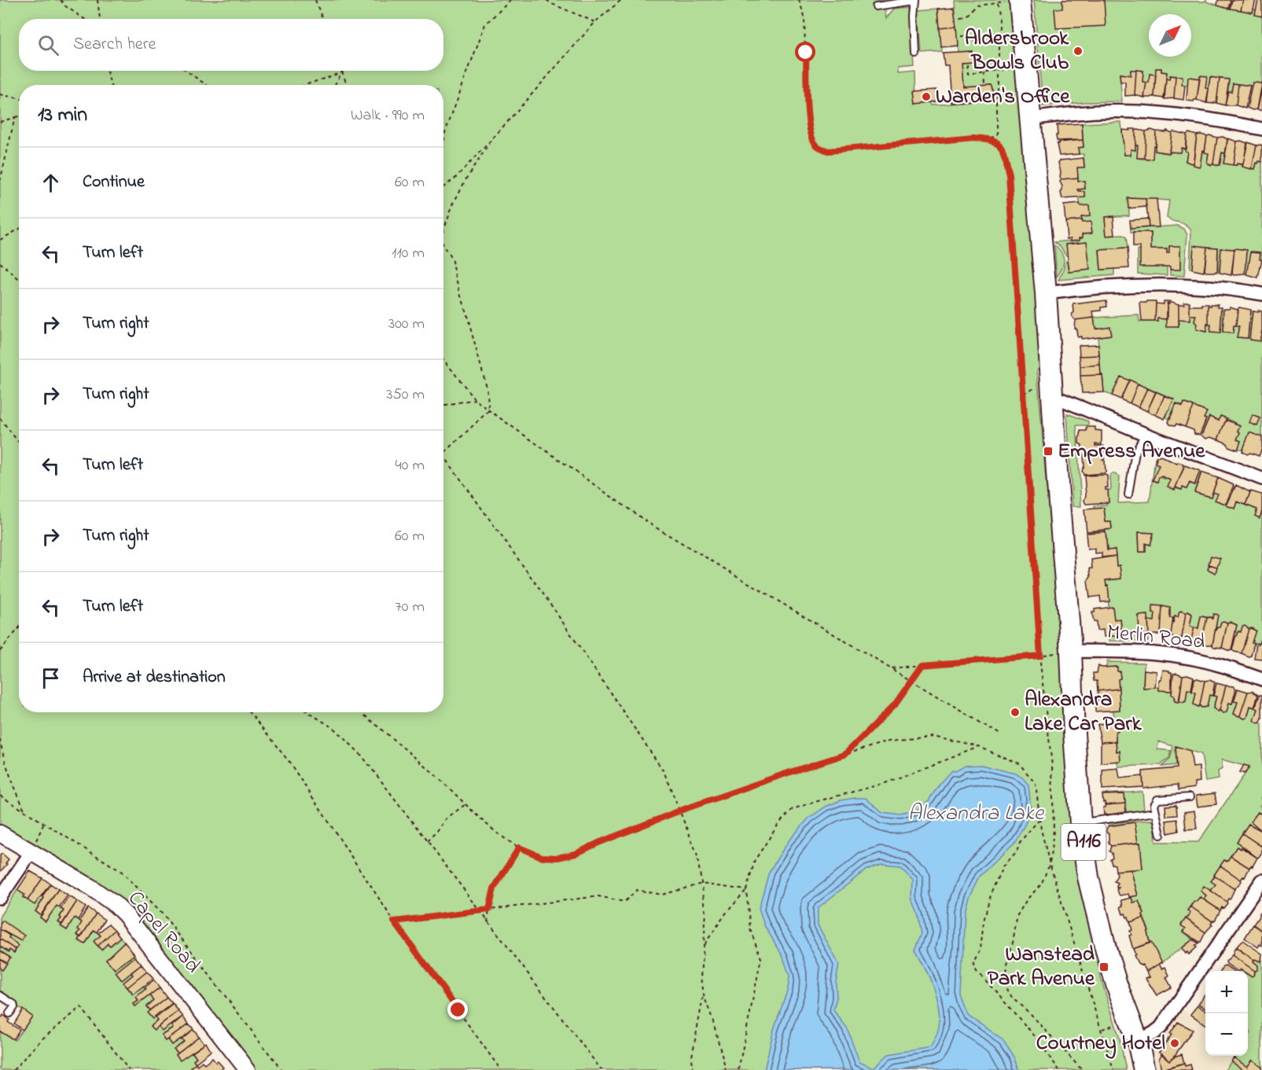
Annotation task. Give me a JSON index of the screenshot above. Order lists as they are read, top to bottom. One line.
{"streets":{"main road":["A116"],"street":["Merlin Road","Capel Road"]},"crossings":[["Merlin Road","A116"]],"water":["Alexandra Lake"],"places":{"other":["Aldersbrook Bowls Club","Warden's Office","Alexandra Lake Car Park","Courtney Hotel"],"transit":["Empress Avenue","Wanstead Park Avenue"]},"north":"top right","page":{"search":"Search here","heading":["13 min","Walk · 990 m"],"list":[["Continue","60 m"],["Turn left","110 m"],["Turn right","300 m"],["Turn right","350 m"],["Turn left","40 m"],["Turn right","60 m"],["Turn left","70 m"],"Arrive at destination"],"map_buttons":["+","−"]}}
